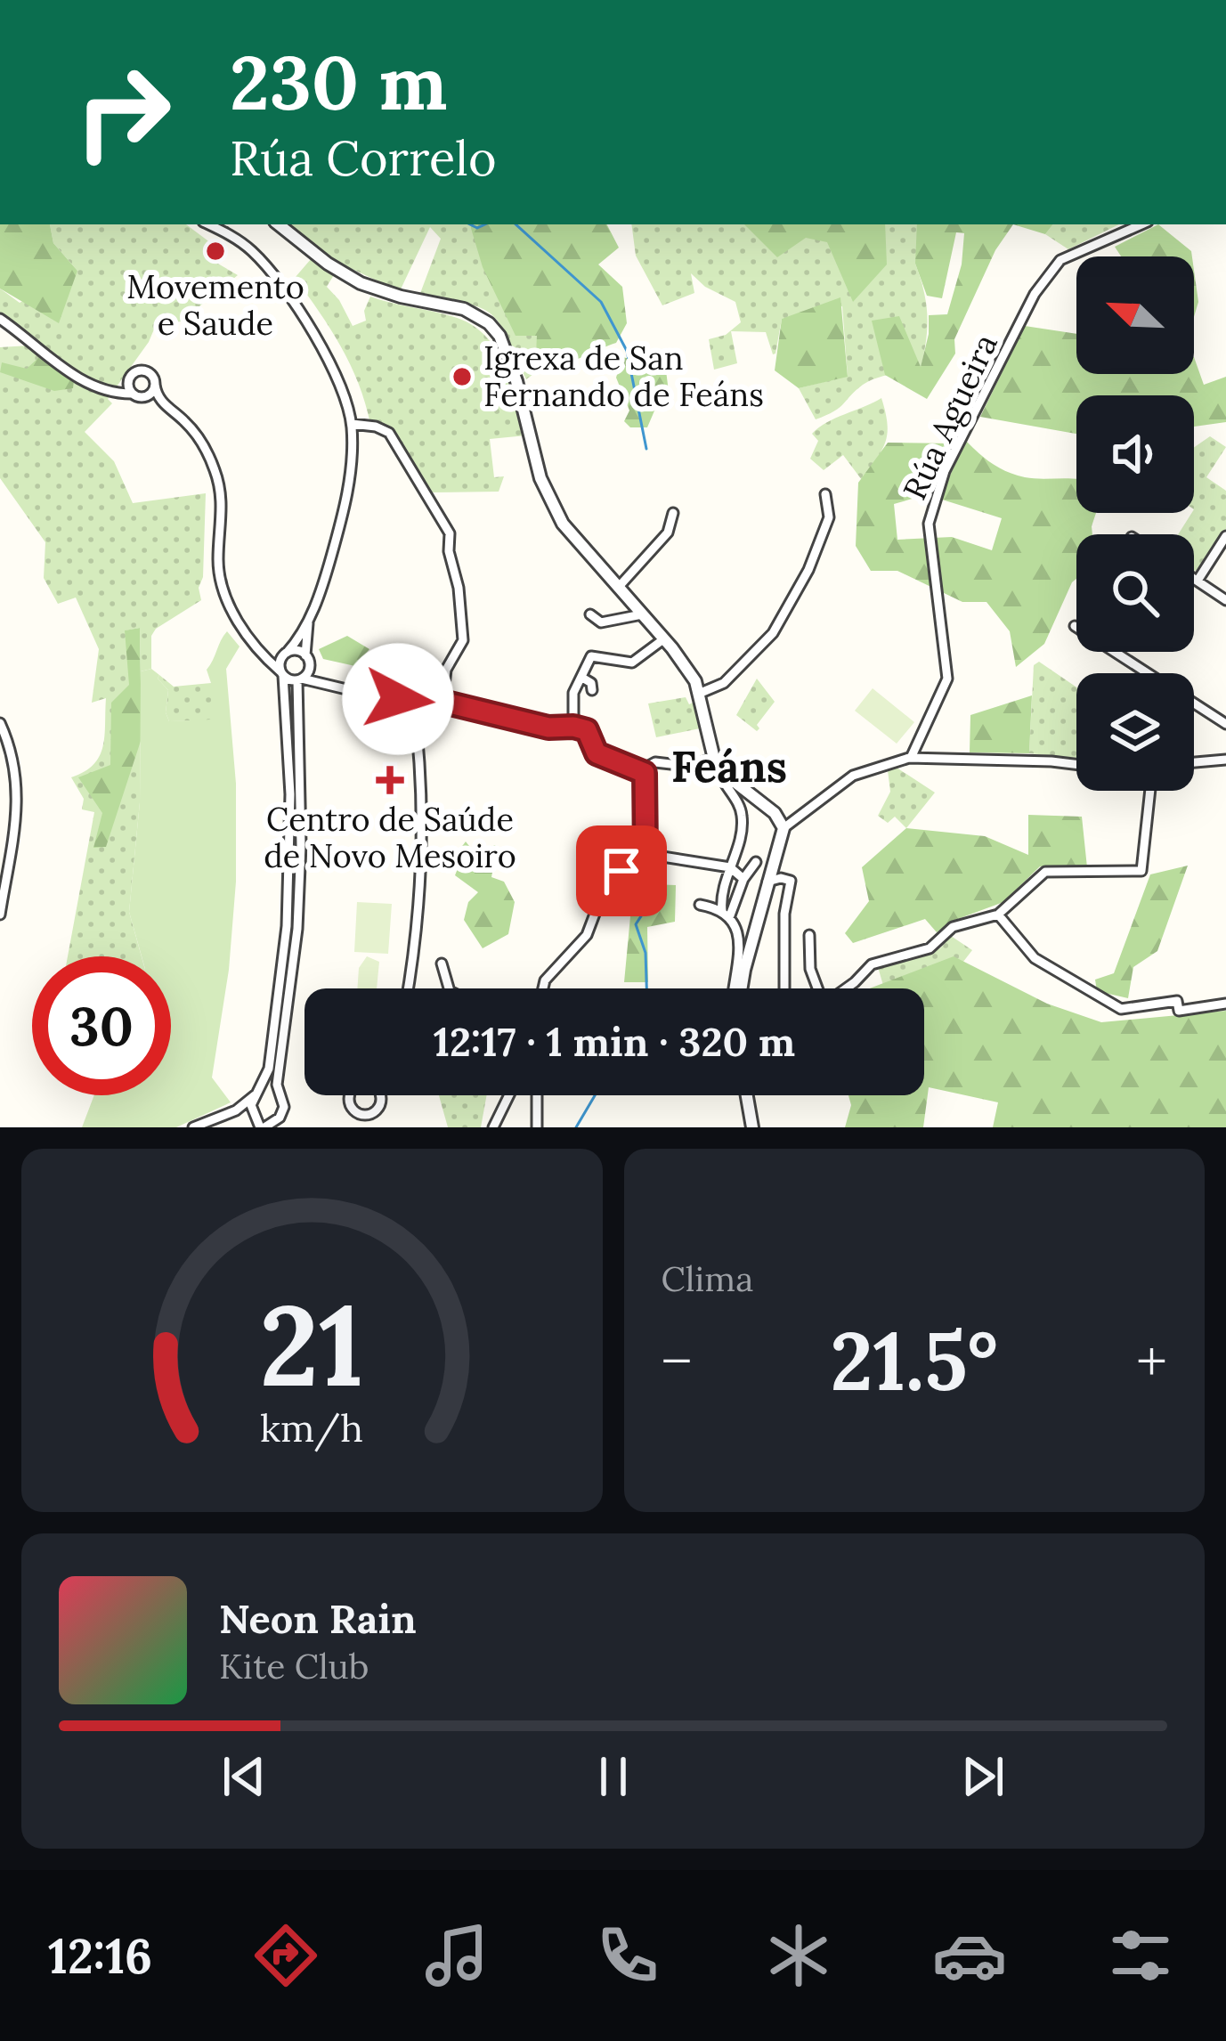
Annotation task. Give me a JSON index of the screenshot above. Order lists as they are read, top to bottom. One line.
{"streets":{"street":["Rúa Agueira"]},"districts":["Feáns"],"places":{"other":["Movemento e Saude","Igrexa de San Fernando de Feáns"],"health":["Centro de Saúde de Novo Mesoiro"]},"north":"top left","page":{"turn":["230 m","Rúa Correlo"],"limit":"30","trip":"12:17 · 1 min · 320 m","tile":"Clima","heat":["−","21.5°","+"],"song":["Neon Rain","Kite Club"],"tabs":"12:16","gauge":["21","km/h"]}}
